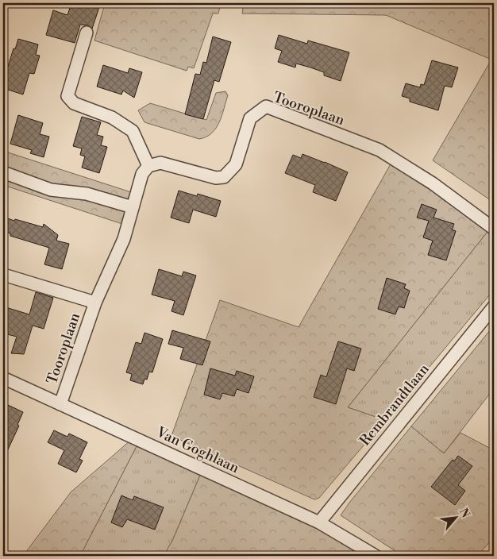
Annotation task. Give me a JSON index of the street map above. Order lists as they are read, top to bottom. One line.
{"streets":{"street":["Tooroplaan","Rembrandtlaan","Van Goghlaan"]},"crossings":[["Tooroplaan","Van Goghlaan"],["Rembrandtlaan","Van Goghlaan"]],"north":"top right"}
